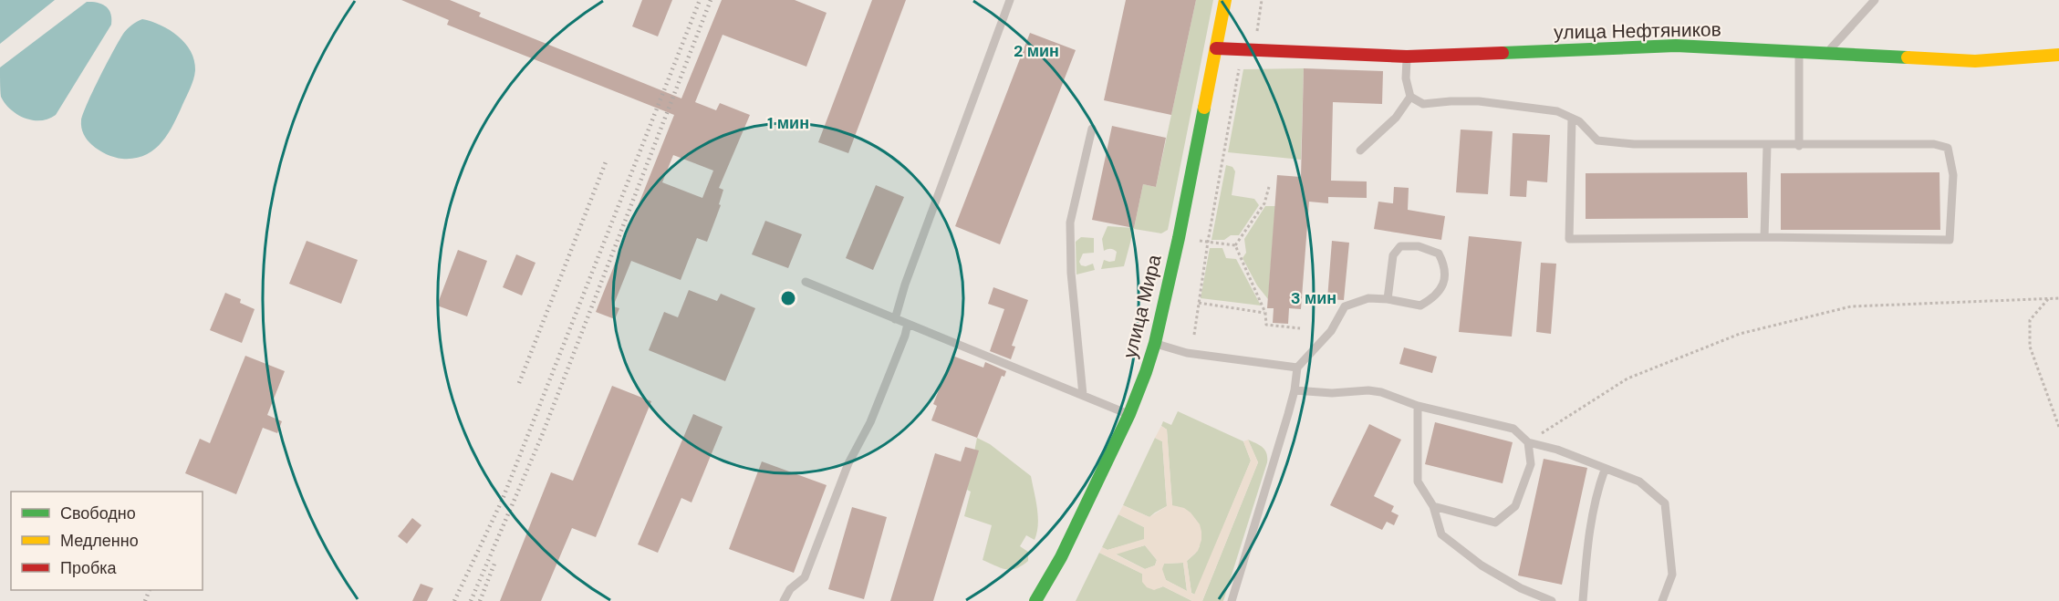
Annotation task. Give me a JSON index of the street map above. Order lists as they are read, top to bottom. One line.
{"streets":{"main road":["улица Нефтяников","улица Мира"]},"crossings":[["улица Нефтяников","улица Мира"]],"legend":["Свободно","Медленно","Пробка"],"rings":["2 мин","1 мин","3 мин"]}
